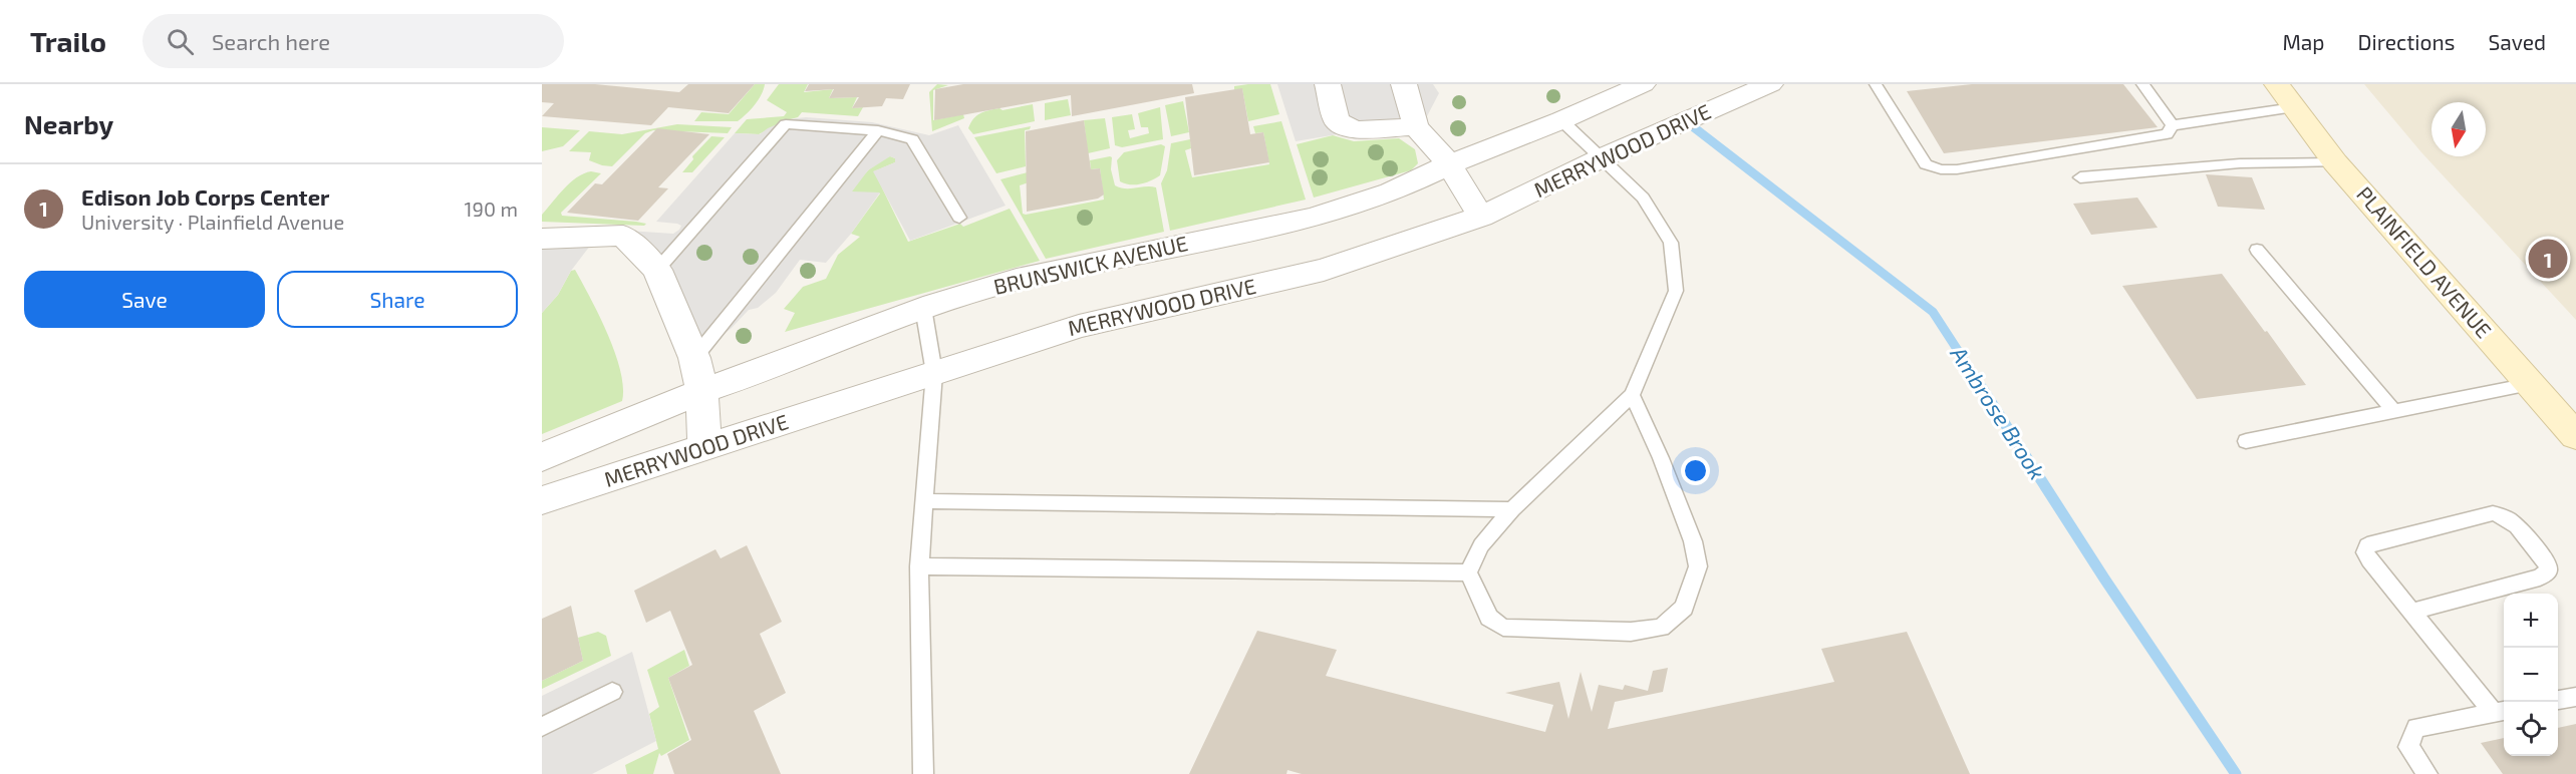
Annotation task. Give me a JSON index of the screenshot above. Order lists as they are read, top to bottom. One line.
{"streets":{"main road":["PLAINFIELD AVENUE"],"street":["MERRYWOOD DRIVE","BRUNSWICK AVENUE"]},"water":["Ambrose Brook"],"north":"bottom","page":{"header":"Trailo","search":"Search here","nav":["Map","Directions","Saved"],"heading":"Nearby","list":[{"mark":"1","name":"Edison Job Corps Center","note":"University · Plainfield Avenue","value":"190 m"}],"pins":"1","buttons":["Save","Share"],"map_buttons":["+","−"]}}
